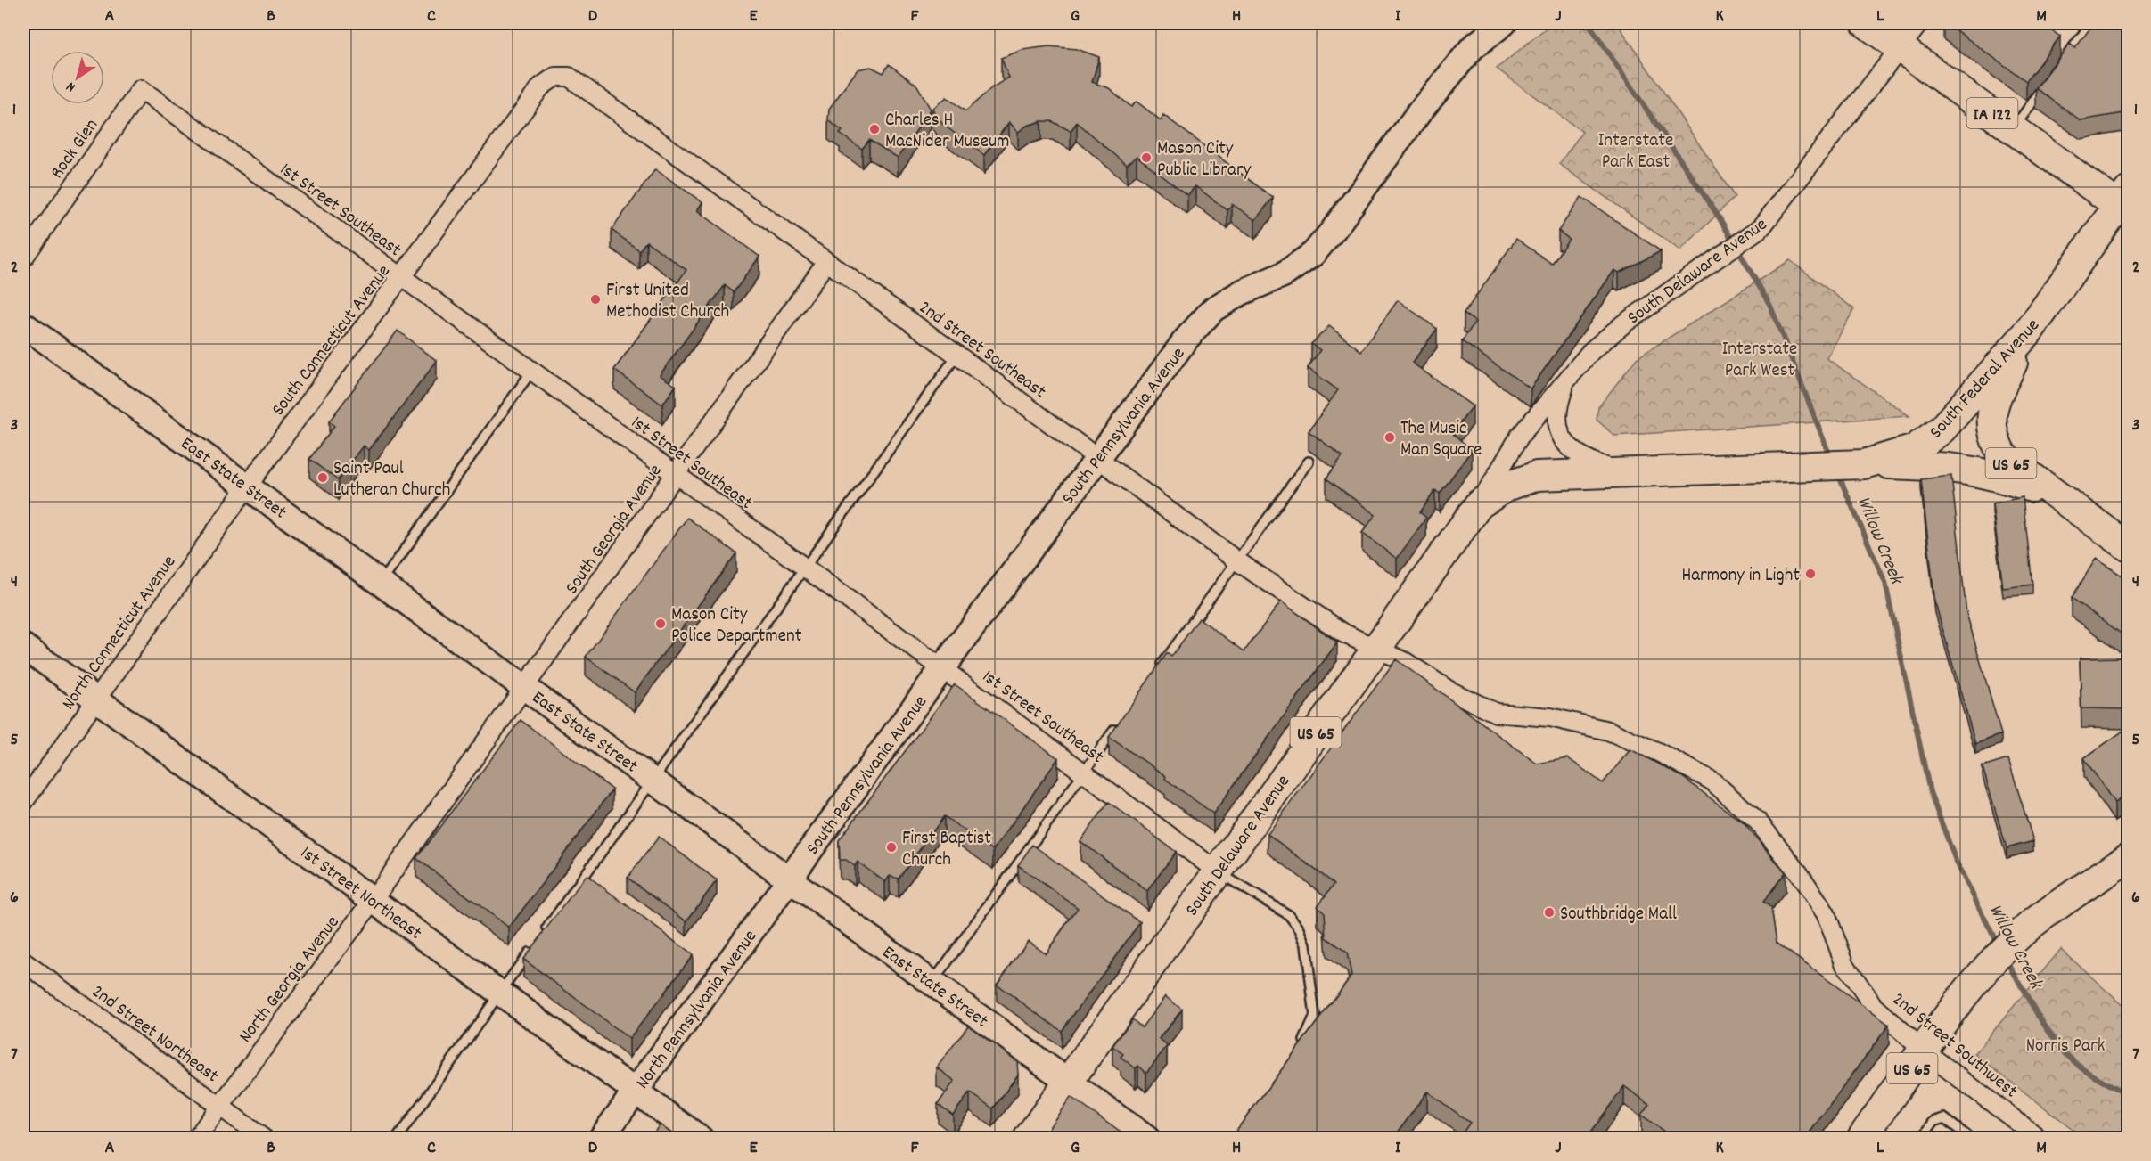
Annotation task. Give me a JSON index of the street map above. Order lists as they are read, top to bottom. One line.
{"streets":{"main road":["IA 122","South Delaware Avenue","South Federal Avenue","South Pennsylvania Avenue","US 65","East State Street","1st Street Northeast","North Pennsylvania Avenue"],"street":["Rock Glen","1st Street Southeast","South Connecticut Avenue","2nd Street Southeast","South Georgia Avenue","North Connecticut Avenue","North Georgia Avenue","2nd Street Northeast","2nd Street Southwest"]},"crossings":[["IA 122","South Delaware Avenue"],["IA 122","South Federal Avenue"],["Rock Glen","1st Street Southeast"],["1st Street Southeast","South Delaware Avenue"],["1st Street Southeast","South Connecticut Avenue"],["1st Street Southeast","South Pennsylvania Avenue"],["1st Street Southeast","South Georgia Avenue"],["South Delaware Avenue","2nd Street Southeast"],["South Delaware Avenue","South Federal Avenue"],["South Delaware Avenue","US 65"],["South Delaware Avenue","East State Street"],["South Delaware Avenue","2nd Street Southwest"],["South Connecticut Avenue","2nd Street Southeast"],["South Connecticut Avenue","East State Street"],["South Connecticut Avenue","North Connecticut Avenue"],["2nd Street Southeast","South Pennsylvania Avenue"],["2nd Street Southeast","South Georgia Avenue"],["2nd Street Southeast","2nd Street Southwest"],["South Federal Avenue","US 65"],["South Pennsylvania Avenue","East State Street"],["South Pennsylvania Avenue","North Pennsylvania Avenue"],["US 65","East State Street"],["US 65","2nd Street Southwest"],["East State Street","South Georgia Avenue"],["East State Street","North Connecticut Avenue"],["East State Street","North Georgia Avenue"],["East State Street","North Pennsylvania Avenue"],["South Georgia Avenue","North Georgia Avenue"],["North Connecticut Avenue","1st Street Northeast"],["1st Street Northeast","North Georgia Avenue"],["1st Street Northeast","North Pennsylvania Avenue"],["North Georgia Avenue","2nd Street Northeast"]],"water":["Willow Creek"],"parks":["Interstate Park East","Interstate Park West","Norris Park"],"places":["Charles H MacNider Museum","Mason City Public Library","First United Methodist Church","The Music Man Square","Saint Paul Lutheran Church","Harmony in Light","Mason City Police Department","First Baptist Church","Southbridge Mall"],"north":"bottom left","grid":{"columns":["A","B","C","D","E","F","G","H","I","J","K","L","M"],"rows":["1","2","3","4","5","6","7"]}}
